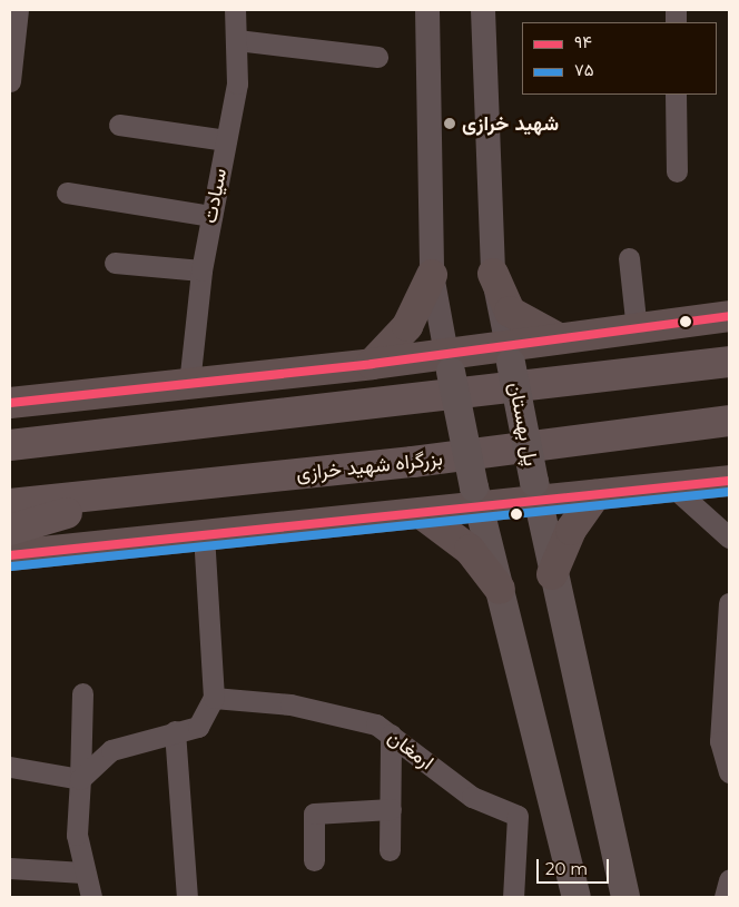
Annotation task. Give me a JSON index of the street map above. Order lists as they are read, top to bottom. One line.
{"streets":{"highway":["بزرگراه شهید خرازی"],"main road":["پل بهستان"],"street":["سیادت","ارمغان"]},"places":["شهید خرازی"],"lines":["transit line ۹۴","transit line ۷۵"],"legend":["۹۴","۷۵"],"scale_bar":"20 m"}
